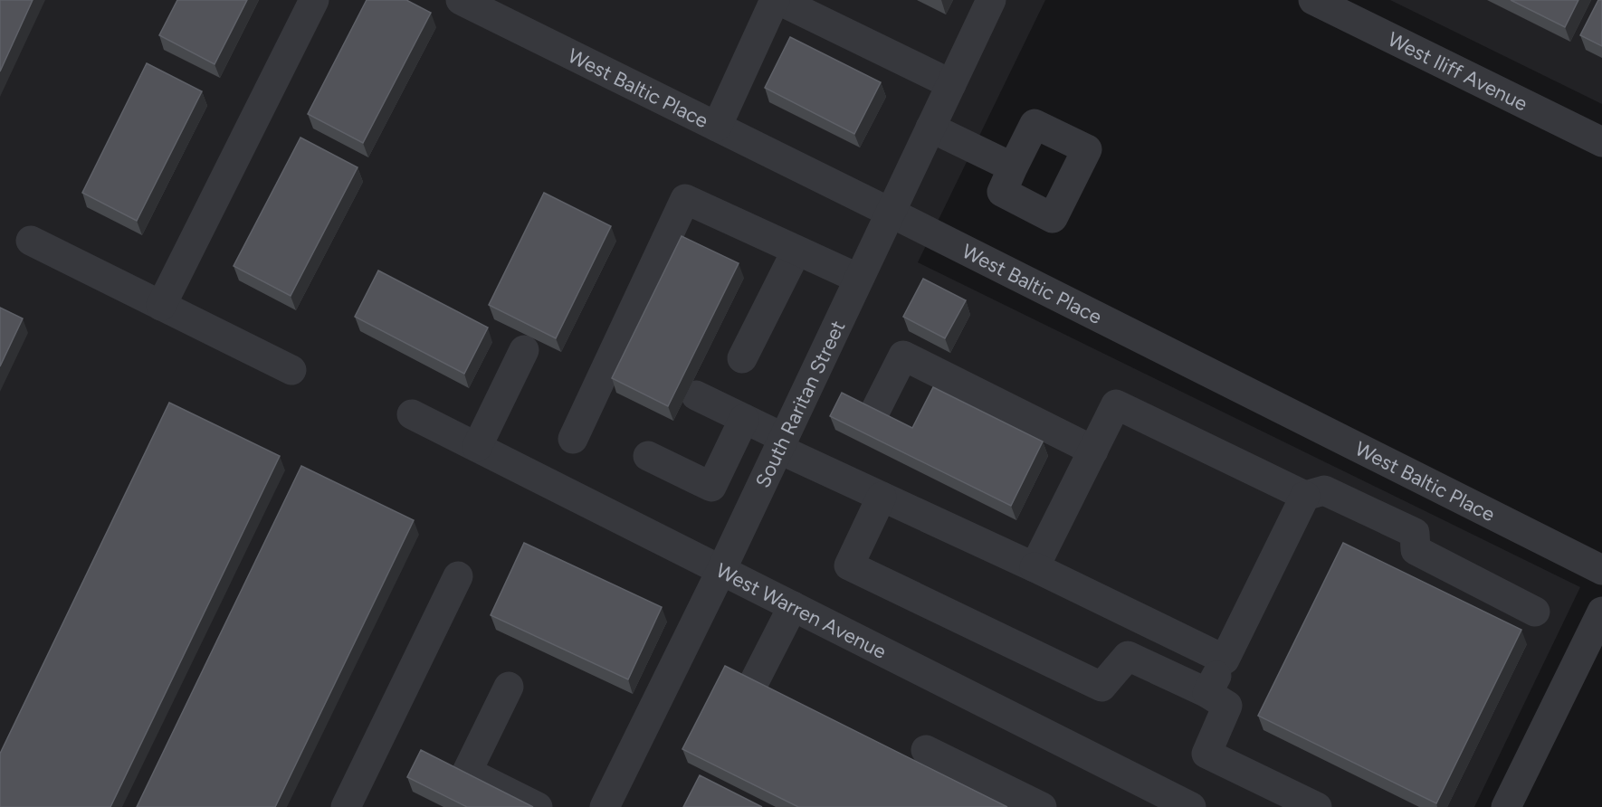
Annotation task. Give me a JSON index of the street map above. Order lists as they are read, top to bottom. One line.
{"streets":{"street":["West Iliff Avenue","West Baltic Place","South Raritan Street","West Warren Avenue"]},"crossings":[["West Baltic Place","South Raritan Street"],["South Raritan Street","West Warren Avenue"]]}
